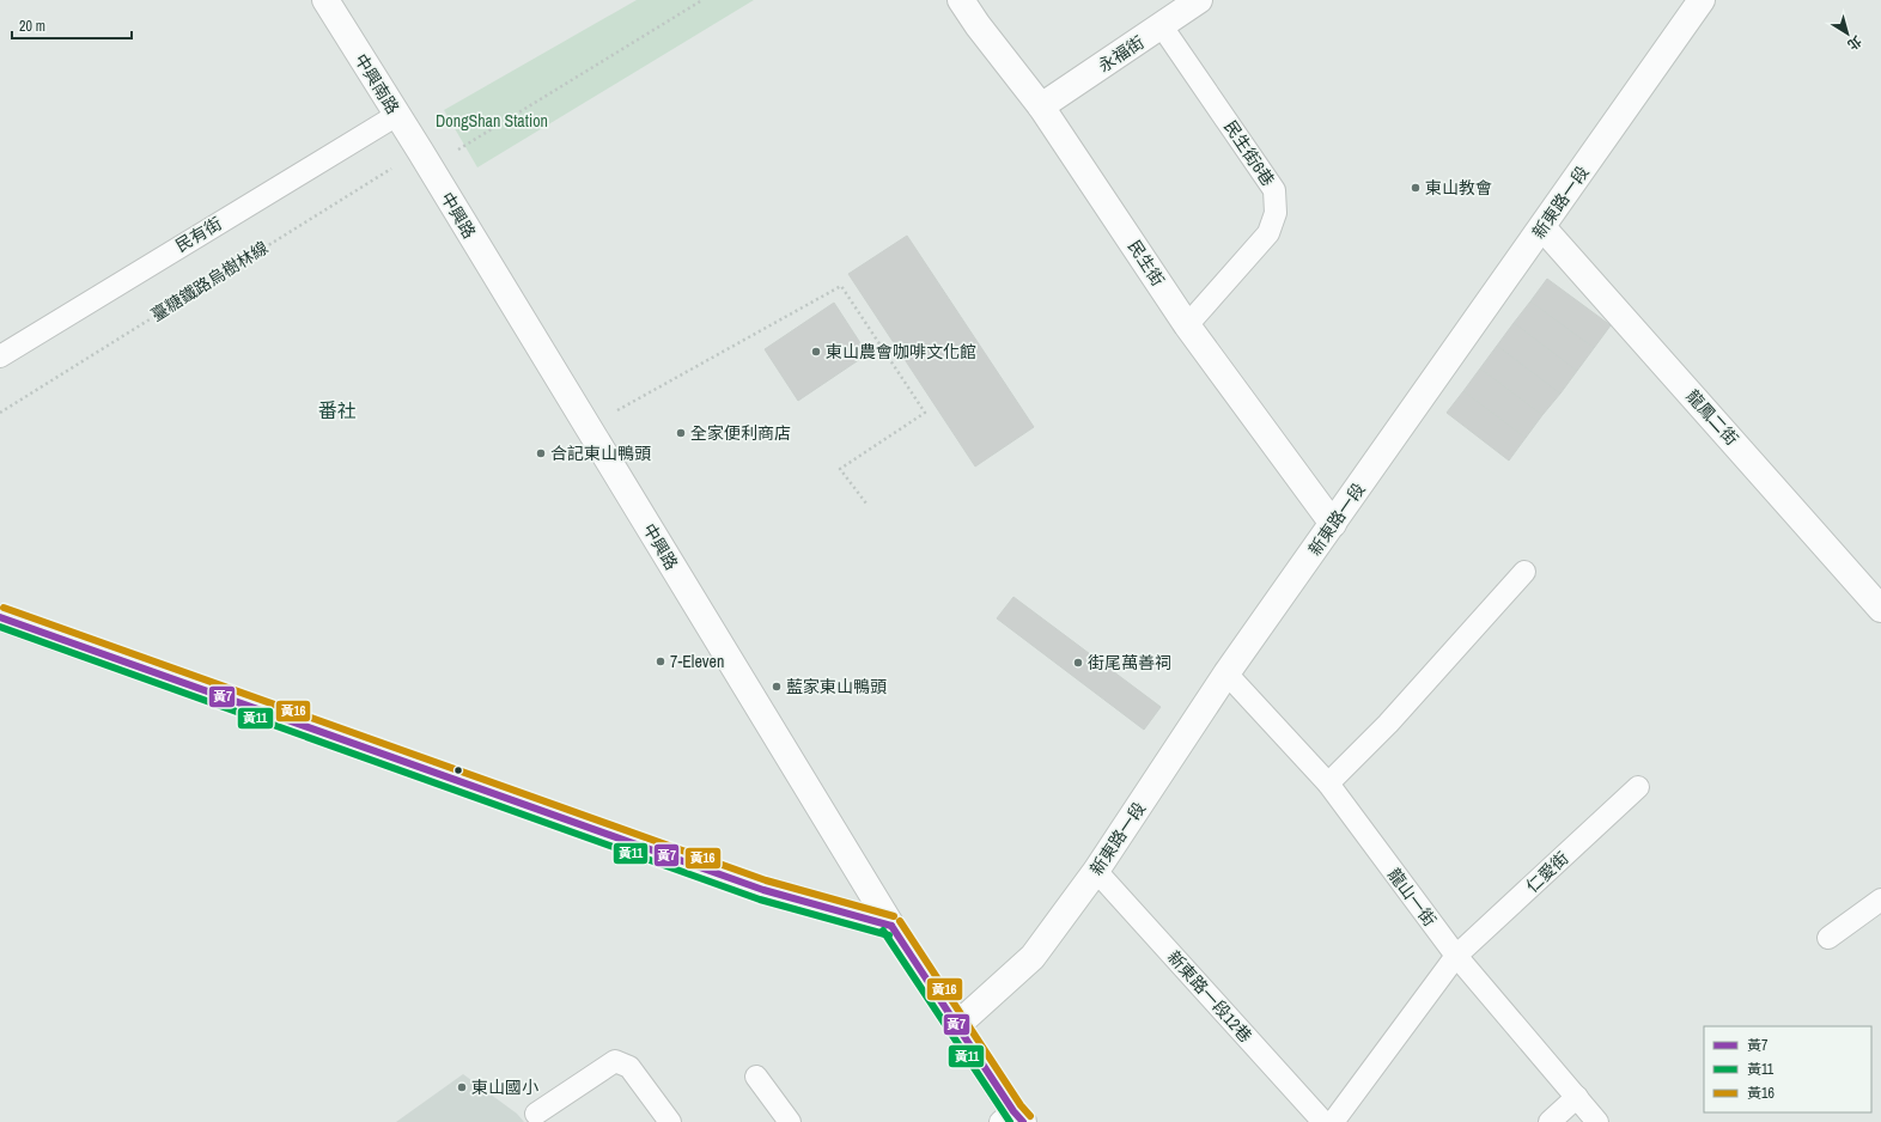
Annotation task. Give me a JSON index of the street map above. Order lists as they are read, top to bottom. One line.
{"streets":{"street":["永福街","中興南路","新東路一段","中興路","民生街","龍鳳二街"],"lane":["民生街6巷","民有街","仁愛街","龍山一街","新東路一段12巷"],"path":["臺糖鐵路烏樹林線"]},"crossings":[["永福街","民生街6巷"],["永福街","民生街"],["中興南路","中興路"],["中興南路","民有街"],["中興南路","臺糖鐵路烏樹林線"],["民生街6巷","民生街"],["新東路一段","中興路"],["新東路一段","民生街"],["新東路一段","龍鳳二街"],["新東路一段","龍山一街"],["新東路一段","新東路一段12巷"],["中興路","臺糖鐵路烏樹林線"],["仁愛街","龍山一街"]],"districts":["番社"],"parks":["DongShan Station"],"places":["東山教會","東山農會咖啡文化館","全家便利商店","合記東山鴨頭","7-Eleven","街尾萬善祠","藍家東山鴨頭","東山國小"],"lines":["transit line 黃16","transit line 黃7","transit line 黃11"],"legend":["黃7","黃11","黃16"],"scale_bar":"20 m","north":"bottom right"}
